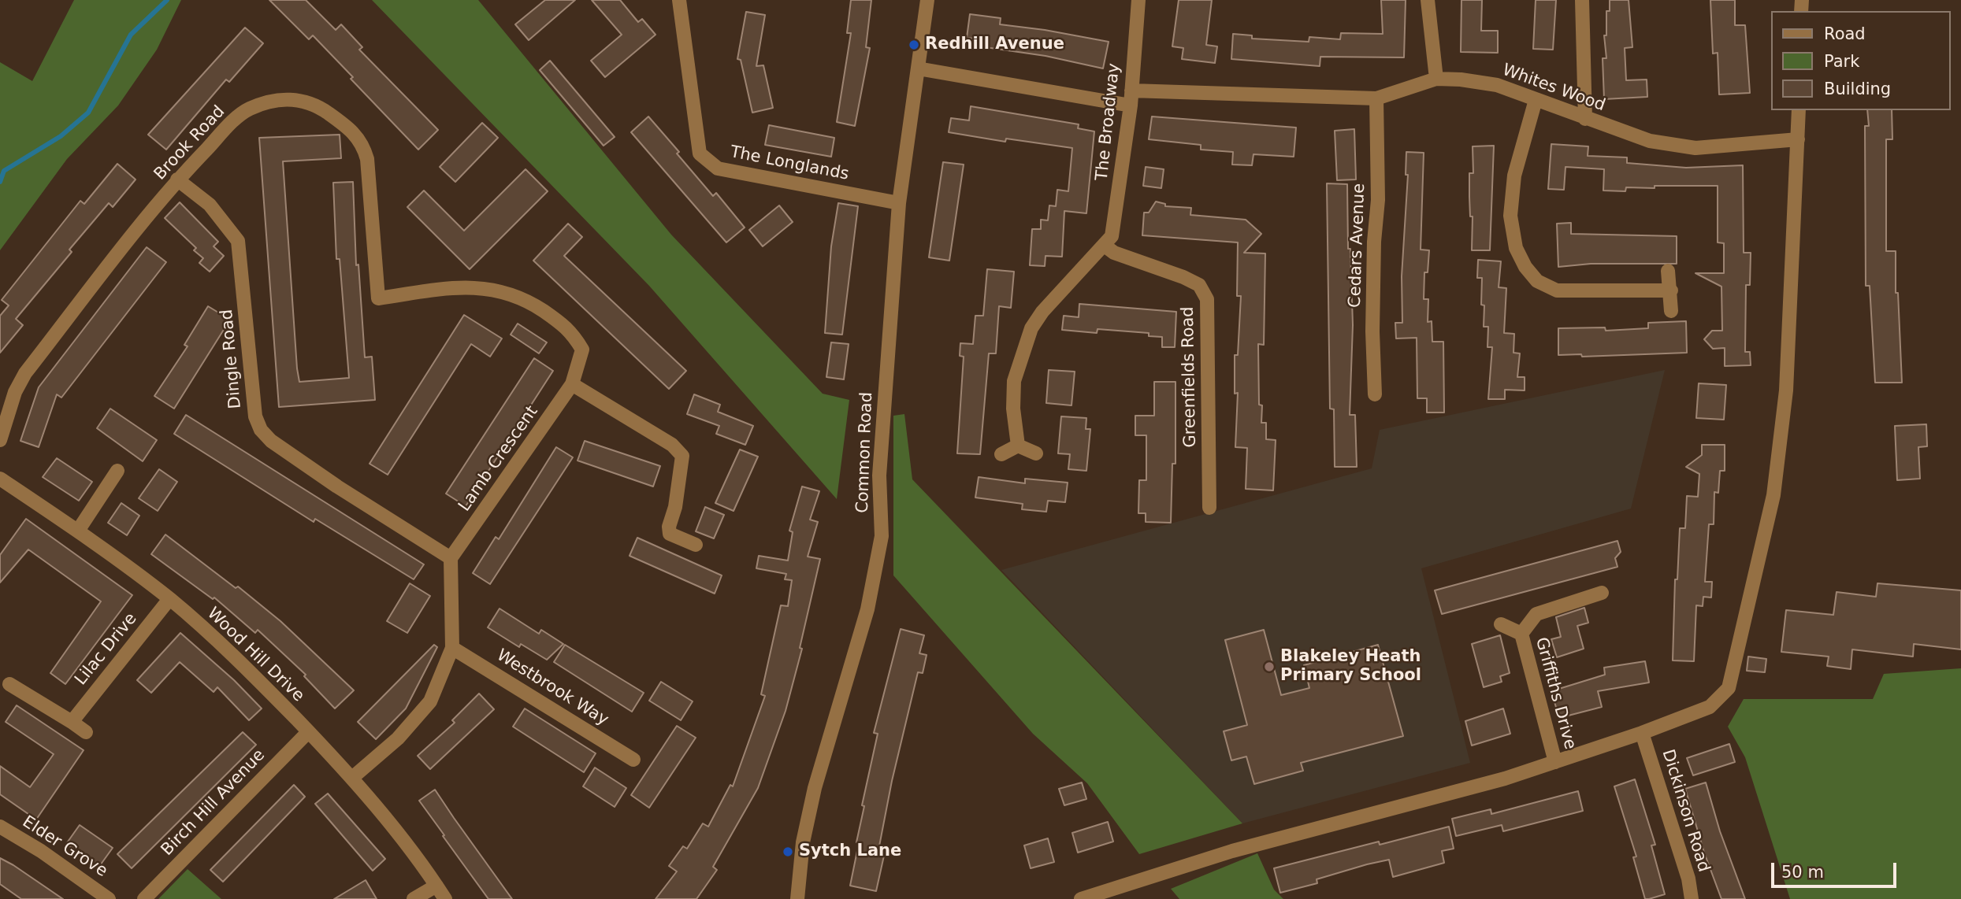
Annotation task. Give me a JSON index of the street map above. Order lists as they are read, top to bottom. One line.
{"streets":{"street":["Whites Wood","The Broadway","Brook Road","The Longlands","Cedars Avenue","Dingle Road","Greenfields Road","Common Road","Lamb Crescent","Lilac Drive","Wood Hill Drive","Westbrook Way","Griffiths Drive","Birch Hill Avenue","Dickinson Road","Elder Grove"]},"crossings":[["Whites Wood","The Broadway"],["Whites Wood","Cedars Avenue"],["The Broadway","Greenfields Road"],["Brook Road","Dingle Road"],["Brook Road","Lamb Crescent"],["The Longlands","Common Road"],["Dingle Road","Lamb Crescent"],["Lilac Drive","Wood Hill Drive"],["Wood Hill Drive","Birch Hill Avenue"]],"places":["Redhill Avenue","Blakeley Heath Primary School","Sytch Lane"],"legend":["Road","Park","Building"],"scale_bar":"50 m"}
